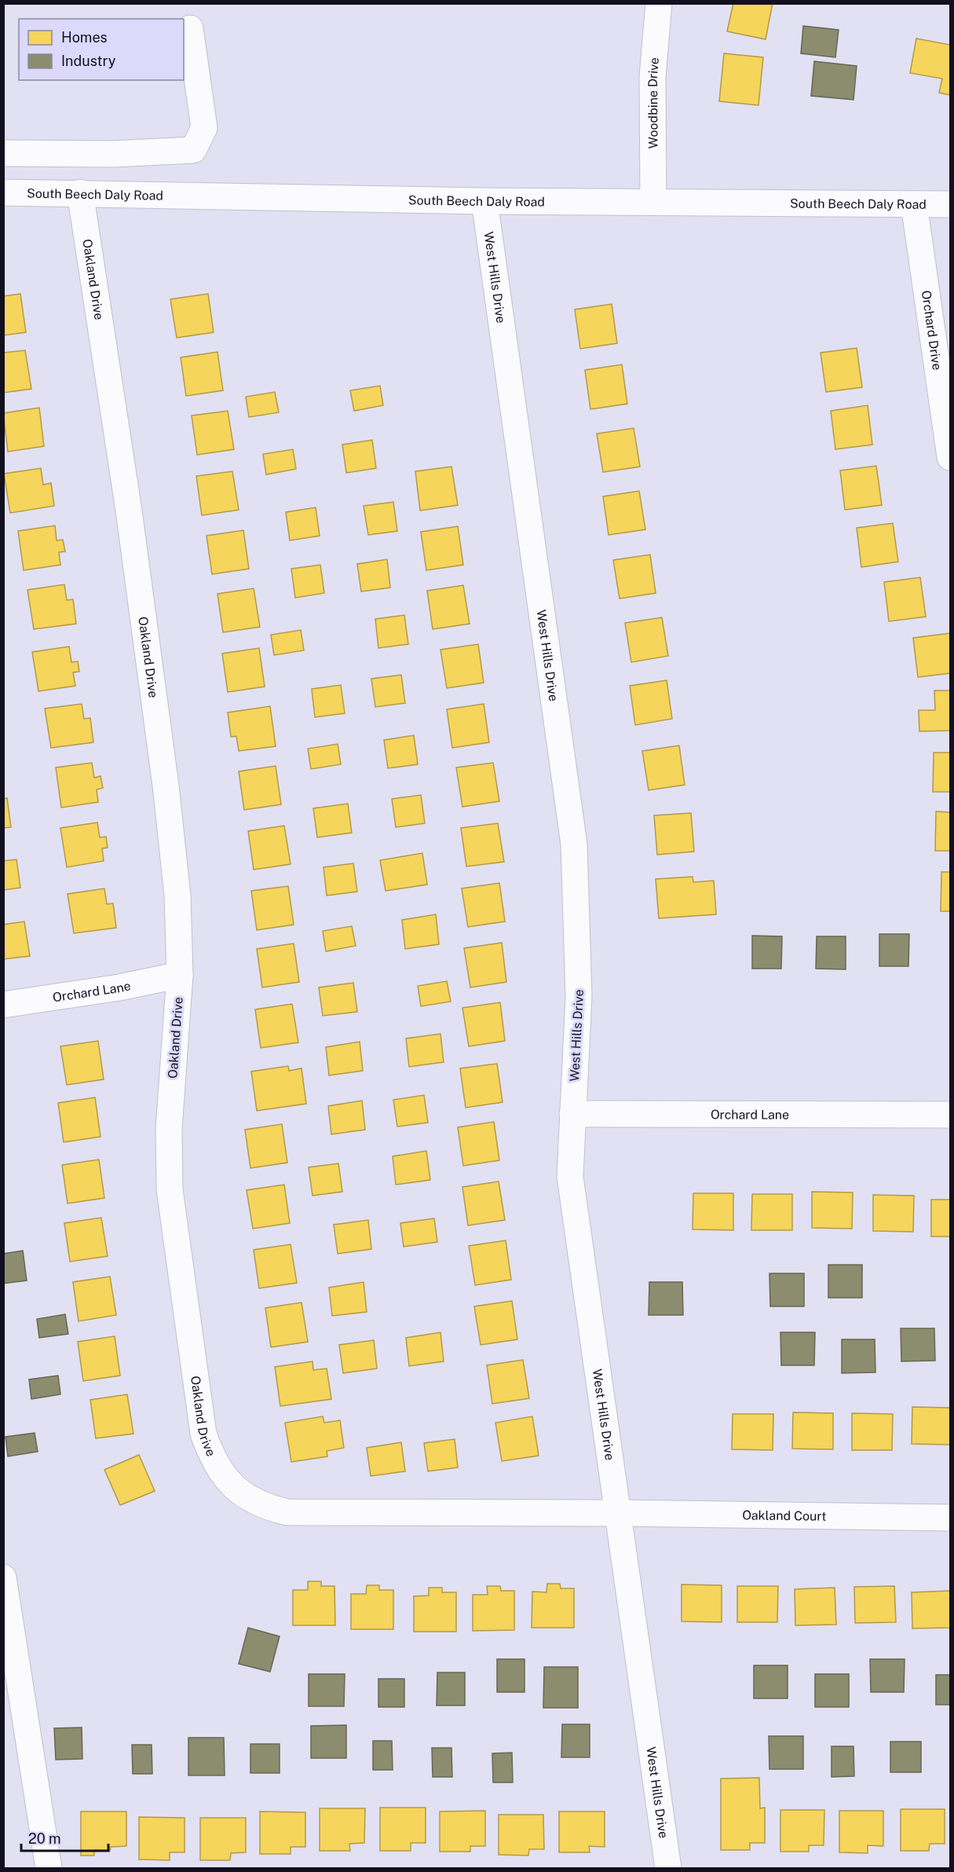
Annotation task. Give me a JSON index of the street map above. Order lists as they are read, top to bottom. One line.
{"streets":{"street":["Woodbine Drive","South Beech Daly Road","West Hills Drive","Oakland Drive","Orchard Drive","Orchard Lane","Oakland Court"]},"crossings":[["Woodbine Drive","South Beech Daly Road"],["South Beech Daly Road","West Hills Drive"],["South Beech Daly Road","Oakland Drive"],["South Beech Daly Road","Orchard Drive"],["West Hills Drive","Oakland Drive"],["West Hills Drive","Orchard Lane"],["West Hills Drive","Oakland Court"],["Oakland Drive","Orchard Lane"],["Oakland Drive","Oakland Court"]],"legend":["Homes","Industry"],"scale_bar":"20 m"}
